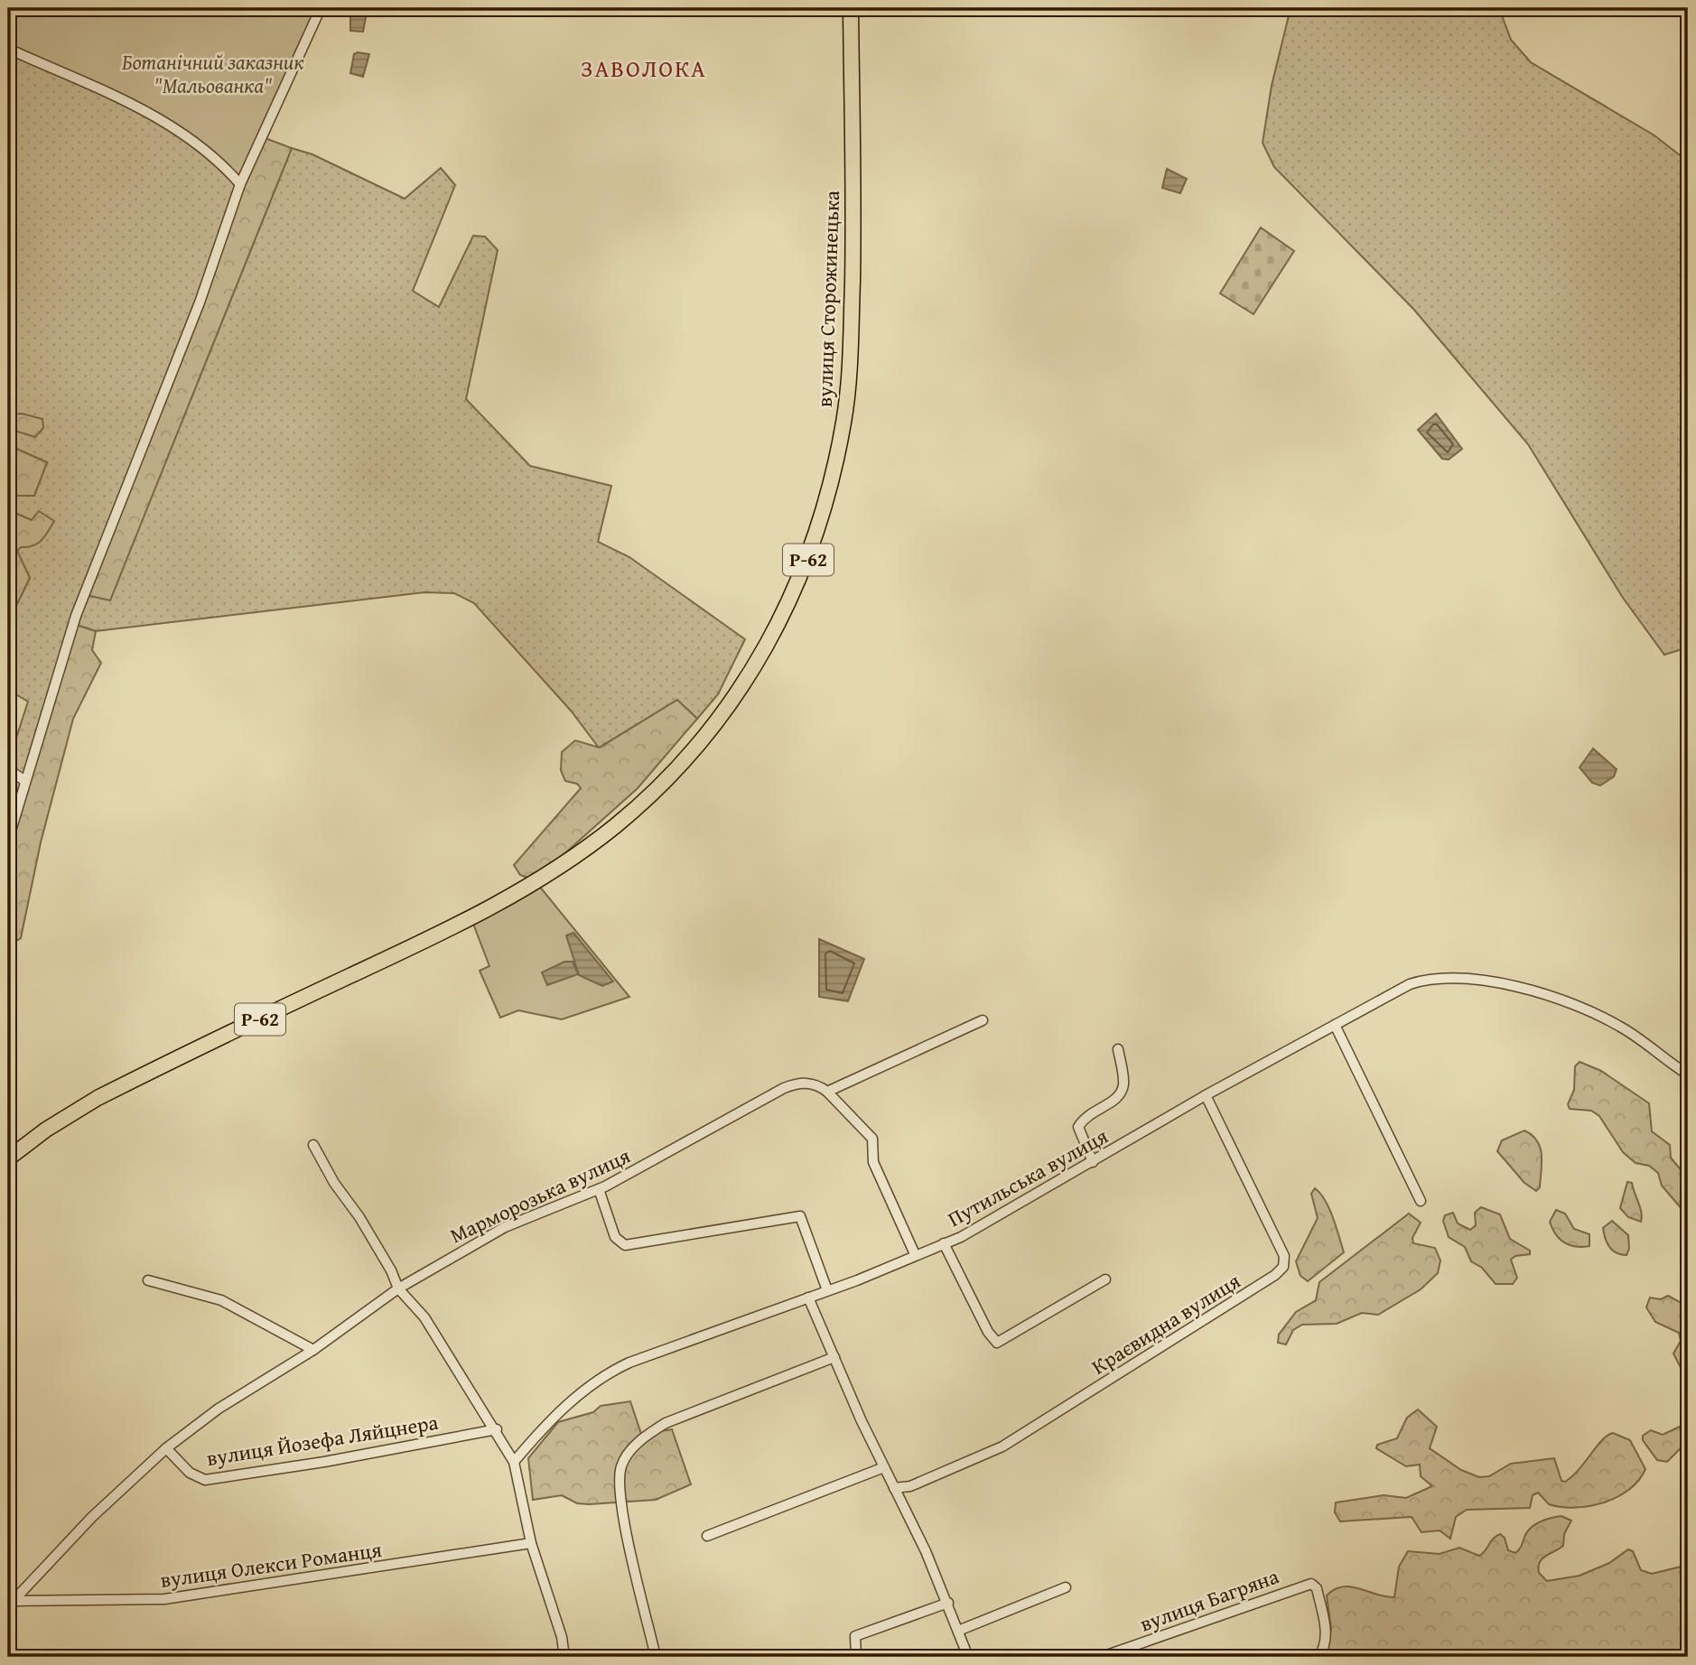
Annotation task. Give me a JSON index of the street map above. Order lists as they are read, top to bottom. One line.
{"streets":{"main road":["вулиця Сторожинецька","Р-62"],"street":["Путильська вулиця","Марморозька вулиця","Краєвидна вулиця","вулиця Йозефа Ляйцнера","вулиця Олекси Романця","вулиця Багряна"]},"crossings":[["Путильська вулиця","Краєвидна вулиця"],["Марморозька вулиця","вулиця Йозефа Ляйцнера"],["Марморозька вулиця","вулиця Олекси Романця"]],"districts":["ЗАВОЛОКА"],"parks":["Ботанічний заказник \"Мальованка\""]}
